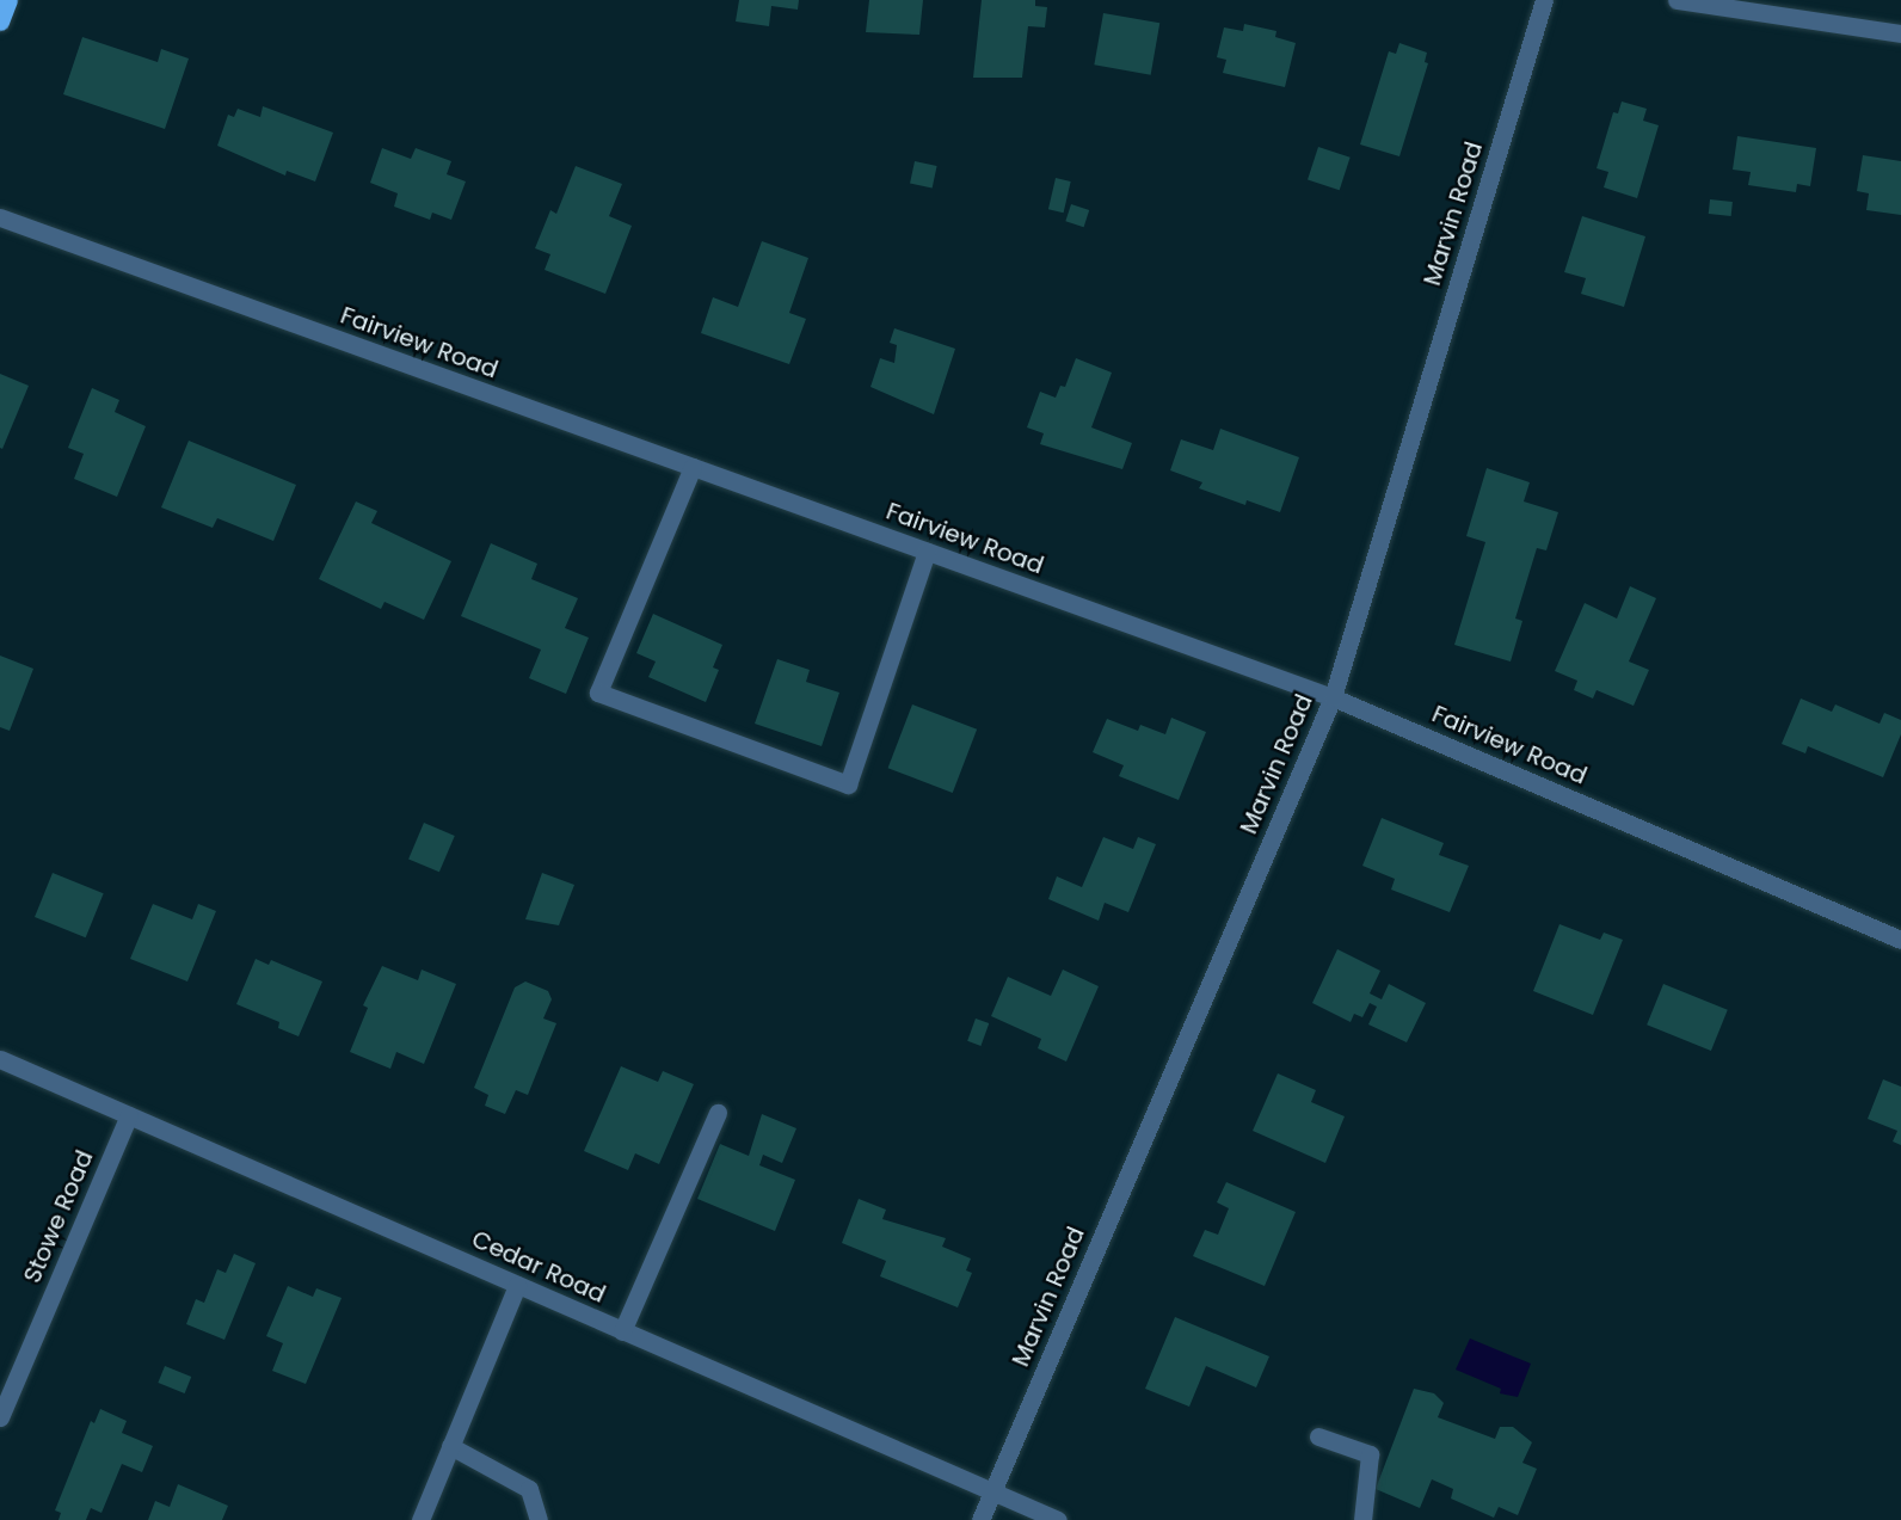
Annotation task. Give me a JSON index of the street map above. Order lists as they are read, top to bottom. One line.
{"streets":{"street":["Marvin Road","Fairview Road","Stowe Road","Cedar Road"]},"crossings":[["Marvin Road","Fairview Road"],["Marvin Road","Cedar Road"],["Stowe Road","Cedar Road"]]}
